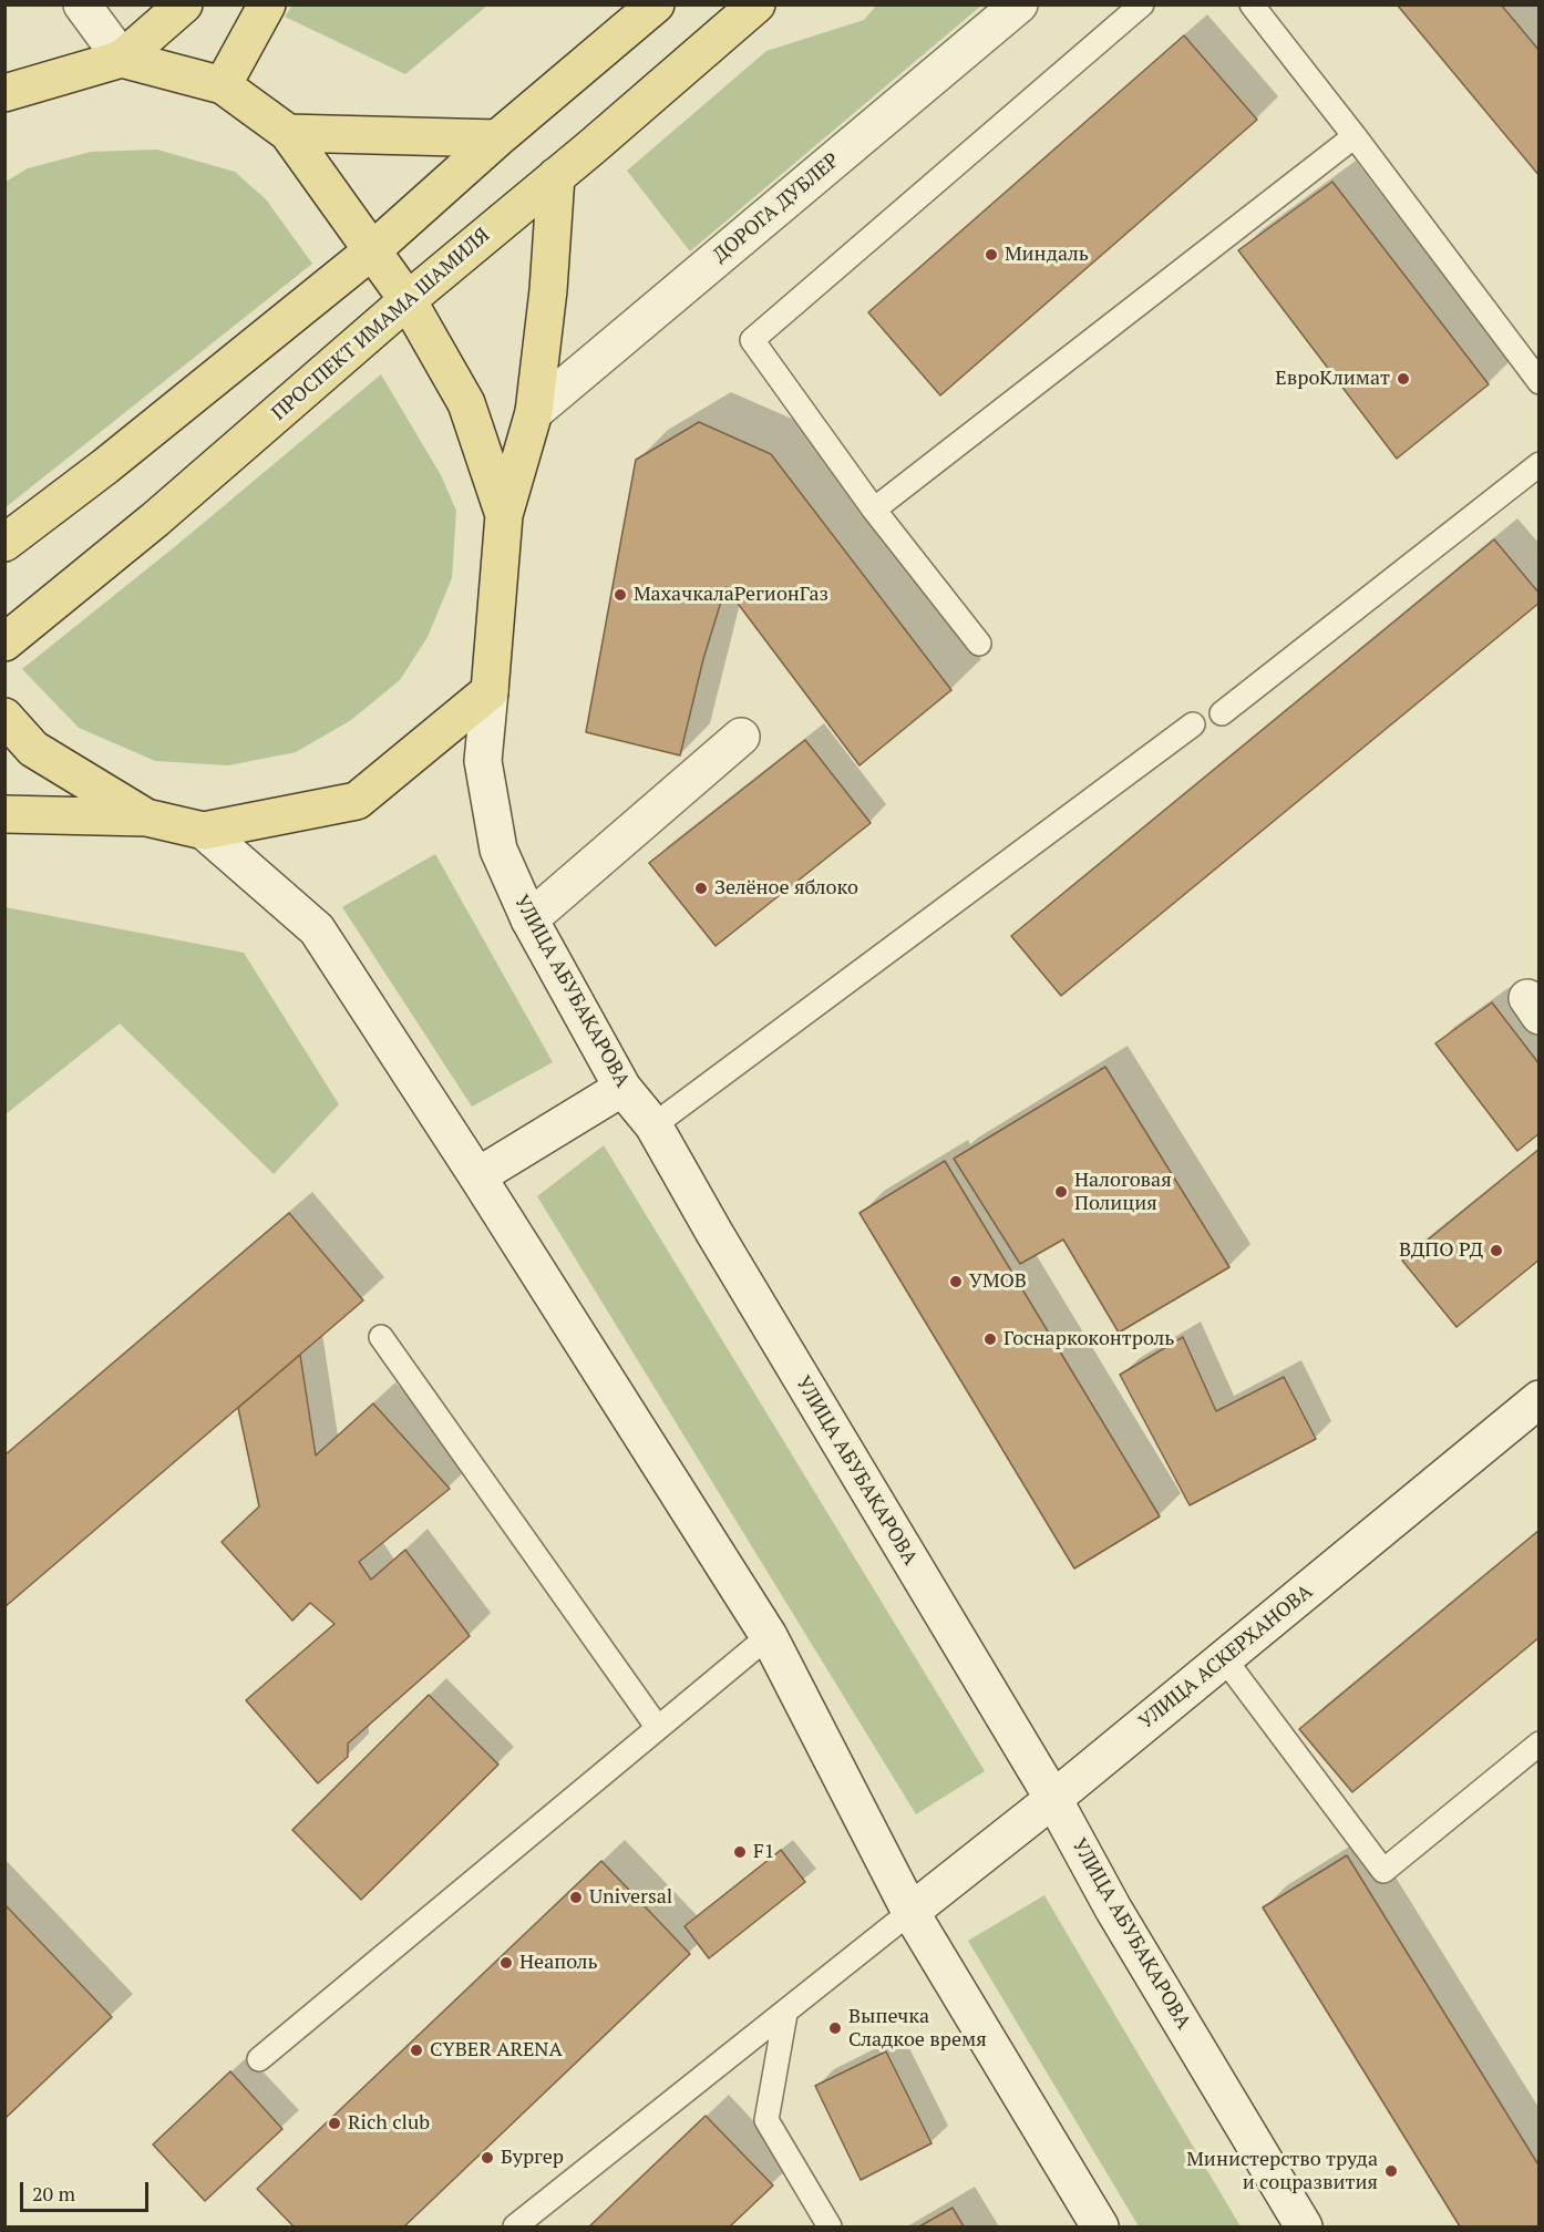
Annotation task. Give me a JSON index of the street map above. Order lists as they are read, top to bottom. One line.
{"streets":{"main road":["ДОРОГА ДУБЛЕР","ПРОСПЕКТ ИМАМА ШАМИЛЯ","УЛИЦА АБУБАКАРОВА","УЛИЦА АСКЕРХАНОВА"]},"crossings":[["ПРОСПЕКТ ИМАМА ШАМИЛЯ","УЛИЦА АБУБАКАРОВА"],["УЛИЦА АБУБАКАРОВА","УЛИЦА АСКЕРХАНОВА"]],"places":["Миндаль","ЕвроКлимат","МахачкалаРегионГаз","Зелёное яблоко","Налоговая Полиция","ВДПО РД","УМОВ","Госнаркоконтроль","F1","Universal","Неаполь","Выпечка Сладкое время","CYBER ARENA","Rich club","Бургер","Министерство труда и соцразвития"],"scale_bar":"20 m"}
